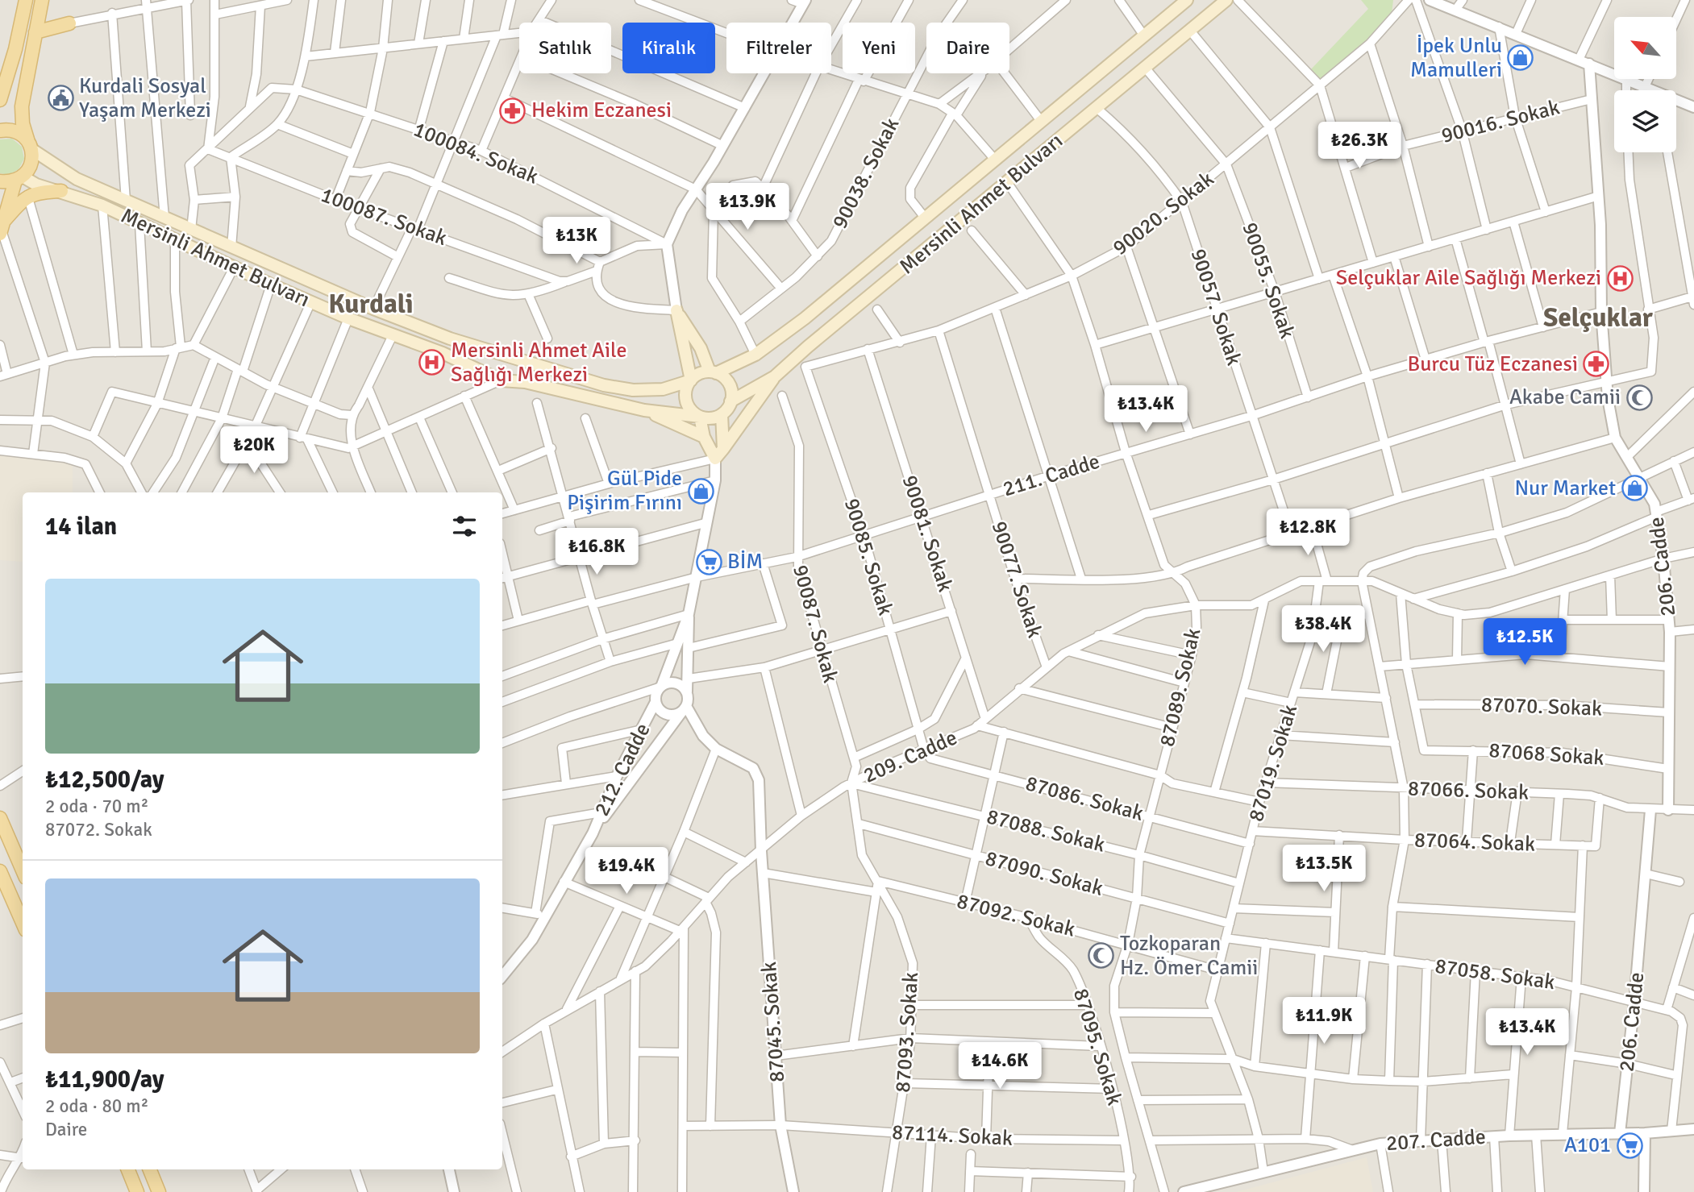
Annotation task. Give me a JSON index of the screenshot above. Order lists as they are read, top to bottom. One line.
{"streets":{"main road":["Mersinli Ahmet Bulvarı"],"street":["90016. Sokak","100084. Sokak","90038. Sokak","90020. Sokak","100087. Sokak","90055. Sokak","90057. Sokak","211. Cadde","90081. Sokak","90085. Sokak","206. Cadde","90077. Sokak","90087. Sokak","87089. Sokak","87070. Sokak","87068 Sokak","209. Cadde","87019. Sokak","212. Cadde","87066. Sokak","87086. Sokak","87088. Sokak","87064. Sokak","87090. Sokak","87092. Sokak","87058. Sokak","87045. Sokak","87093. Sokak","87095. Sokak","87114. Sokak","207. Cadde"]},"crossings":[["90016. Sokak","206. Cadde"],["100084. Sokak","Mersinli Ahmet Bulvarı"],["100084. Sokak","100087. Sokak"],["Mersinli Ahmet Bulvarı","90055. Sokak"],["Mersinli Ahmet Bulvarı","90057. Sokak"],["Mersinli Ahmet Bulvarı","87089. Sokak"],["90020. Sokak","90055. Sokak"],["90020. Sokak","90057. Sokak"],["90020. Sokak","90081. Sokak"],["90020. Sokak","90085. Sokak"],["90020. Sokak","90077. Sokak"],["90020. Sokak","87089. Sokak"],["90055. Sokak","211. Cadde"],["90057. Sokak","211. Cadde"],["211. Cadde","90081. Sokak"],["211. Cadde","90085. Sokak"],["211. Cadde","206. Cadde"],["211. Cadde","90077. Sokak"],["211. Cadde","90087. Sokak"],["211. Cadde","87089. Sokak"],["90081. Sokak","209. Cadde"],["90085. Sokak","209. Cadde"],["90085. Sokak","87086. Sokak"],["206. Cadde","87070. Sokak"],["206. Cadde","87068 Sokak"],["206. Cadde","87066. Sokak"],["206. Cadde","87058. Sokak"],["206. Cadde","207. Cadde"],["90077. Sokak","209. Cadde"],["90087. Sokak","209. Cadde"],["90087. Sokak","87088. Sokak"],["90087. Sokak","87093. Sokak"],["87089. Sokak","209. Cadde"],["87089. Sokak","87086. Sokak"],["87089. Sokak","87088. Sokak"],["87089. Sokak","87090. Sokak"],["87089. Sokak","87092. Sokak"],["87070. Sokak","87068 Sokak"],["209. Cadde","87019. Sokak"],["209. Cadde","87086. Sokak"],["209. Cadde","87088. Sokak"],["209. Cadde","87045. Sokak"],["209. Cadde","87093. Sokak"],["87019. Sokak","87066. Sokak"],["87019. Sokak","87086. Sokak"],["87019. Sokak","87088. Sokak"],["87019. Sokak","87064. Sokak"],["87019. Sokak","87090. Sokak"],["87019. Sokak","87092. Sokak"],["87019. Sokak","87058. Sokak"],["87019. Sokak","207. Cadde"],["87066. Sokak","87064. Sokak"],["87088. Sokak","87093. Sokak"],["87090. Sokak","87093. Sokak"],["87092. Sokak","87093. Sokak"],["87092. Sokak","87095. Sokak"],["87045. Sokak","87114. Sokak"],["87093. Sokak","87114. Sokak"],["87095. Sokak","87114. Sokak"]],"districts":["Kurdali","Selçuklar"],"places":{"shop":["İpek Unlu Mamulleri","Nur Market","Gül Pide Pişirim Fırını"],"public building":["Kurdali Sosyal Yaşam Merkezi"],"pharmacy":["Hekim Eczanesi","Burcu Tüz Eczanesi"],"hospital":["Selçuklar Aile Sağlığı Merkezi","Mersinli Ahmet Aile Sağlığı Merkezi"],"mosque":["Akabe Camii","Tozkoparan Hz. Ömer Camii"],"supermarket":["BİM","A101"]},"north":"top left","page":{"chip":["Satılık","Kiralık","Filtreler","Yeni","Daire"],"price":["₺26.3K","₺13.9K","₺13K","₺13.4K","₺20K","₺12.8K","₺16.8K","₺38.4K","₺12.5K","₺13.5K","₺19.4K","₺11.9K","₺13.4K","₺14.6K"],"heading":"14 ilan","list":[{"name":"₺12,500/ay","note":"2 oda · 70 m² · 87072. Sokak"},{"name":"₺11,900/ay","note":"2 oda · 80 m² · Daire"}]}}
